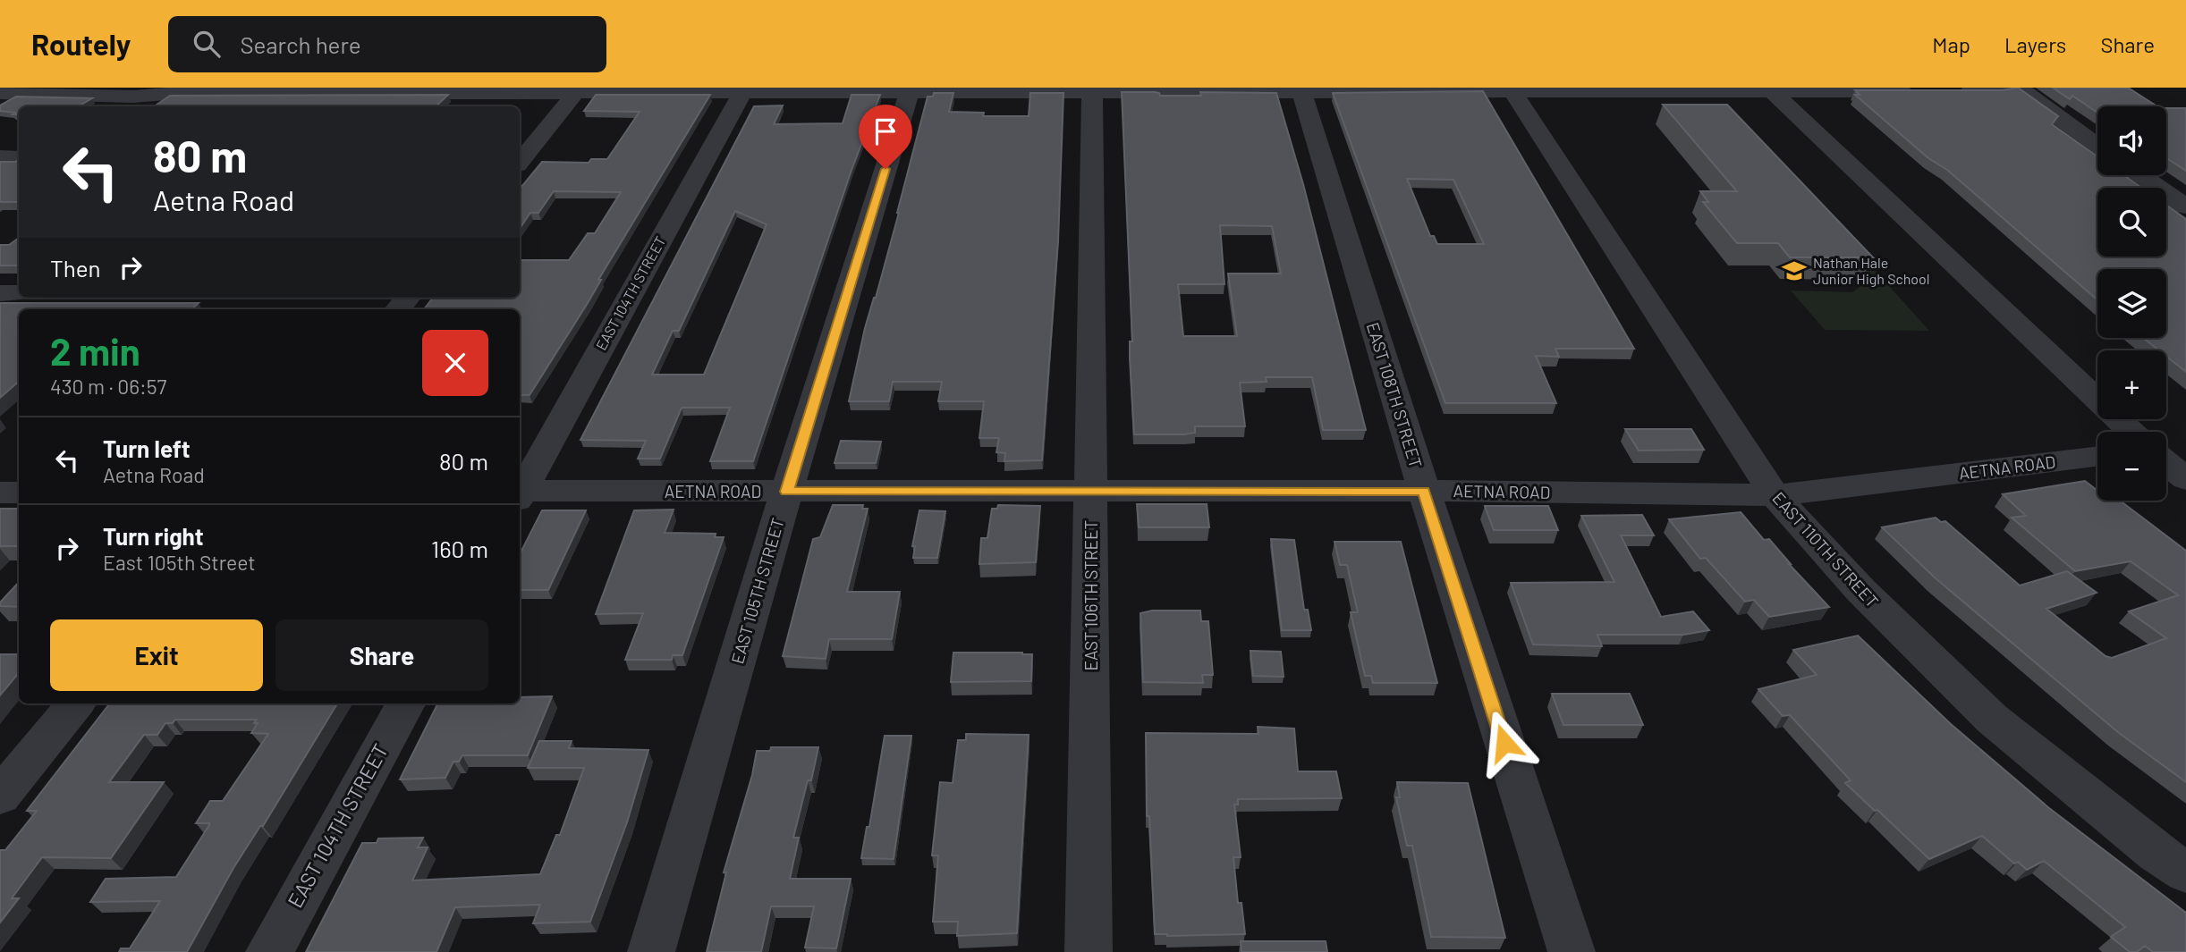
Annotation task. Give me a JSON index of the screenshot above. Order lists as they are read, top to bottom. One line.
{"streets":{"street":["EAST 104TH STREET","EAST 108TH STREET","AETNA ROAD","EAST 110TH STREET","EAST 105TH STREET","EAST 106TH STREET"]},"crossings":[["EAST 108TH STREET","AETNA ROAD"],["AETNA ROAD","EAST 110TH STREET"],["AETNA ROAD","EAST 105TH STREET"],["AETNA ROAD","EAST 106TH STREET"]],"places":{"school or university":["Nathan Hale Junior High School"]},"page":{"header":"Routely","search":"Search here","nav":["Map","Layers","Share"],"map_buttons":["+","−"],"turn":["80 m","Aetna Road"],"then":"Then","heading":["2 min","430 m · 06:57"],"list":[{"name":"Turn left","note":"Aetna Road","value":"80 m"},{"name":"Turn right","note":"East 105th Street","value":"160 m"}],"buttons":["Exit","Share"]}}
